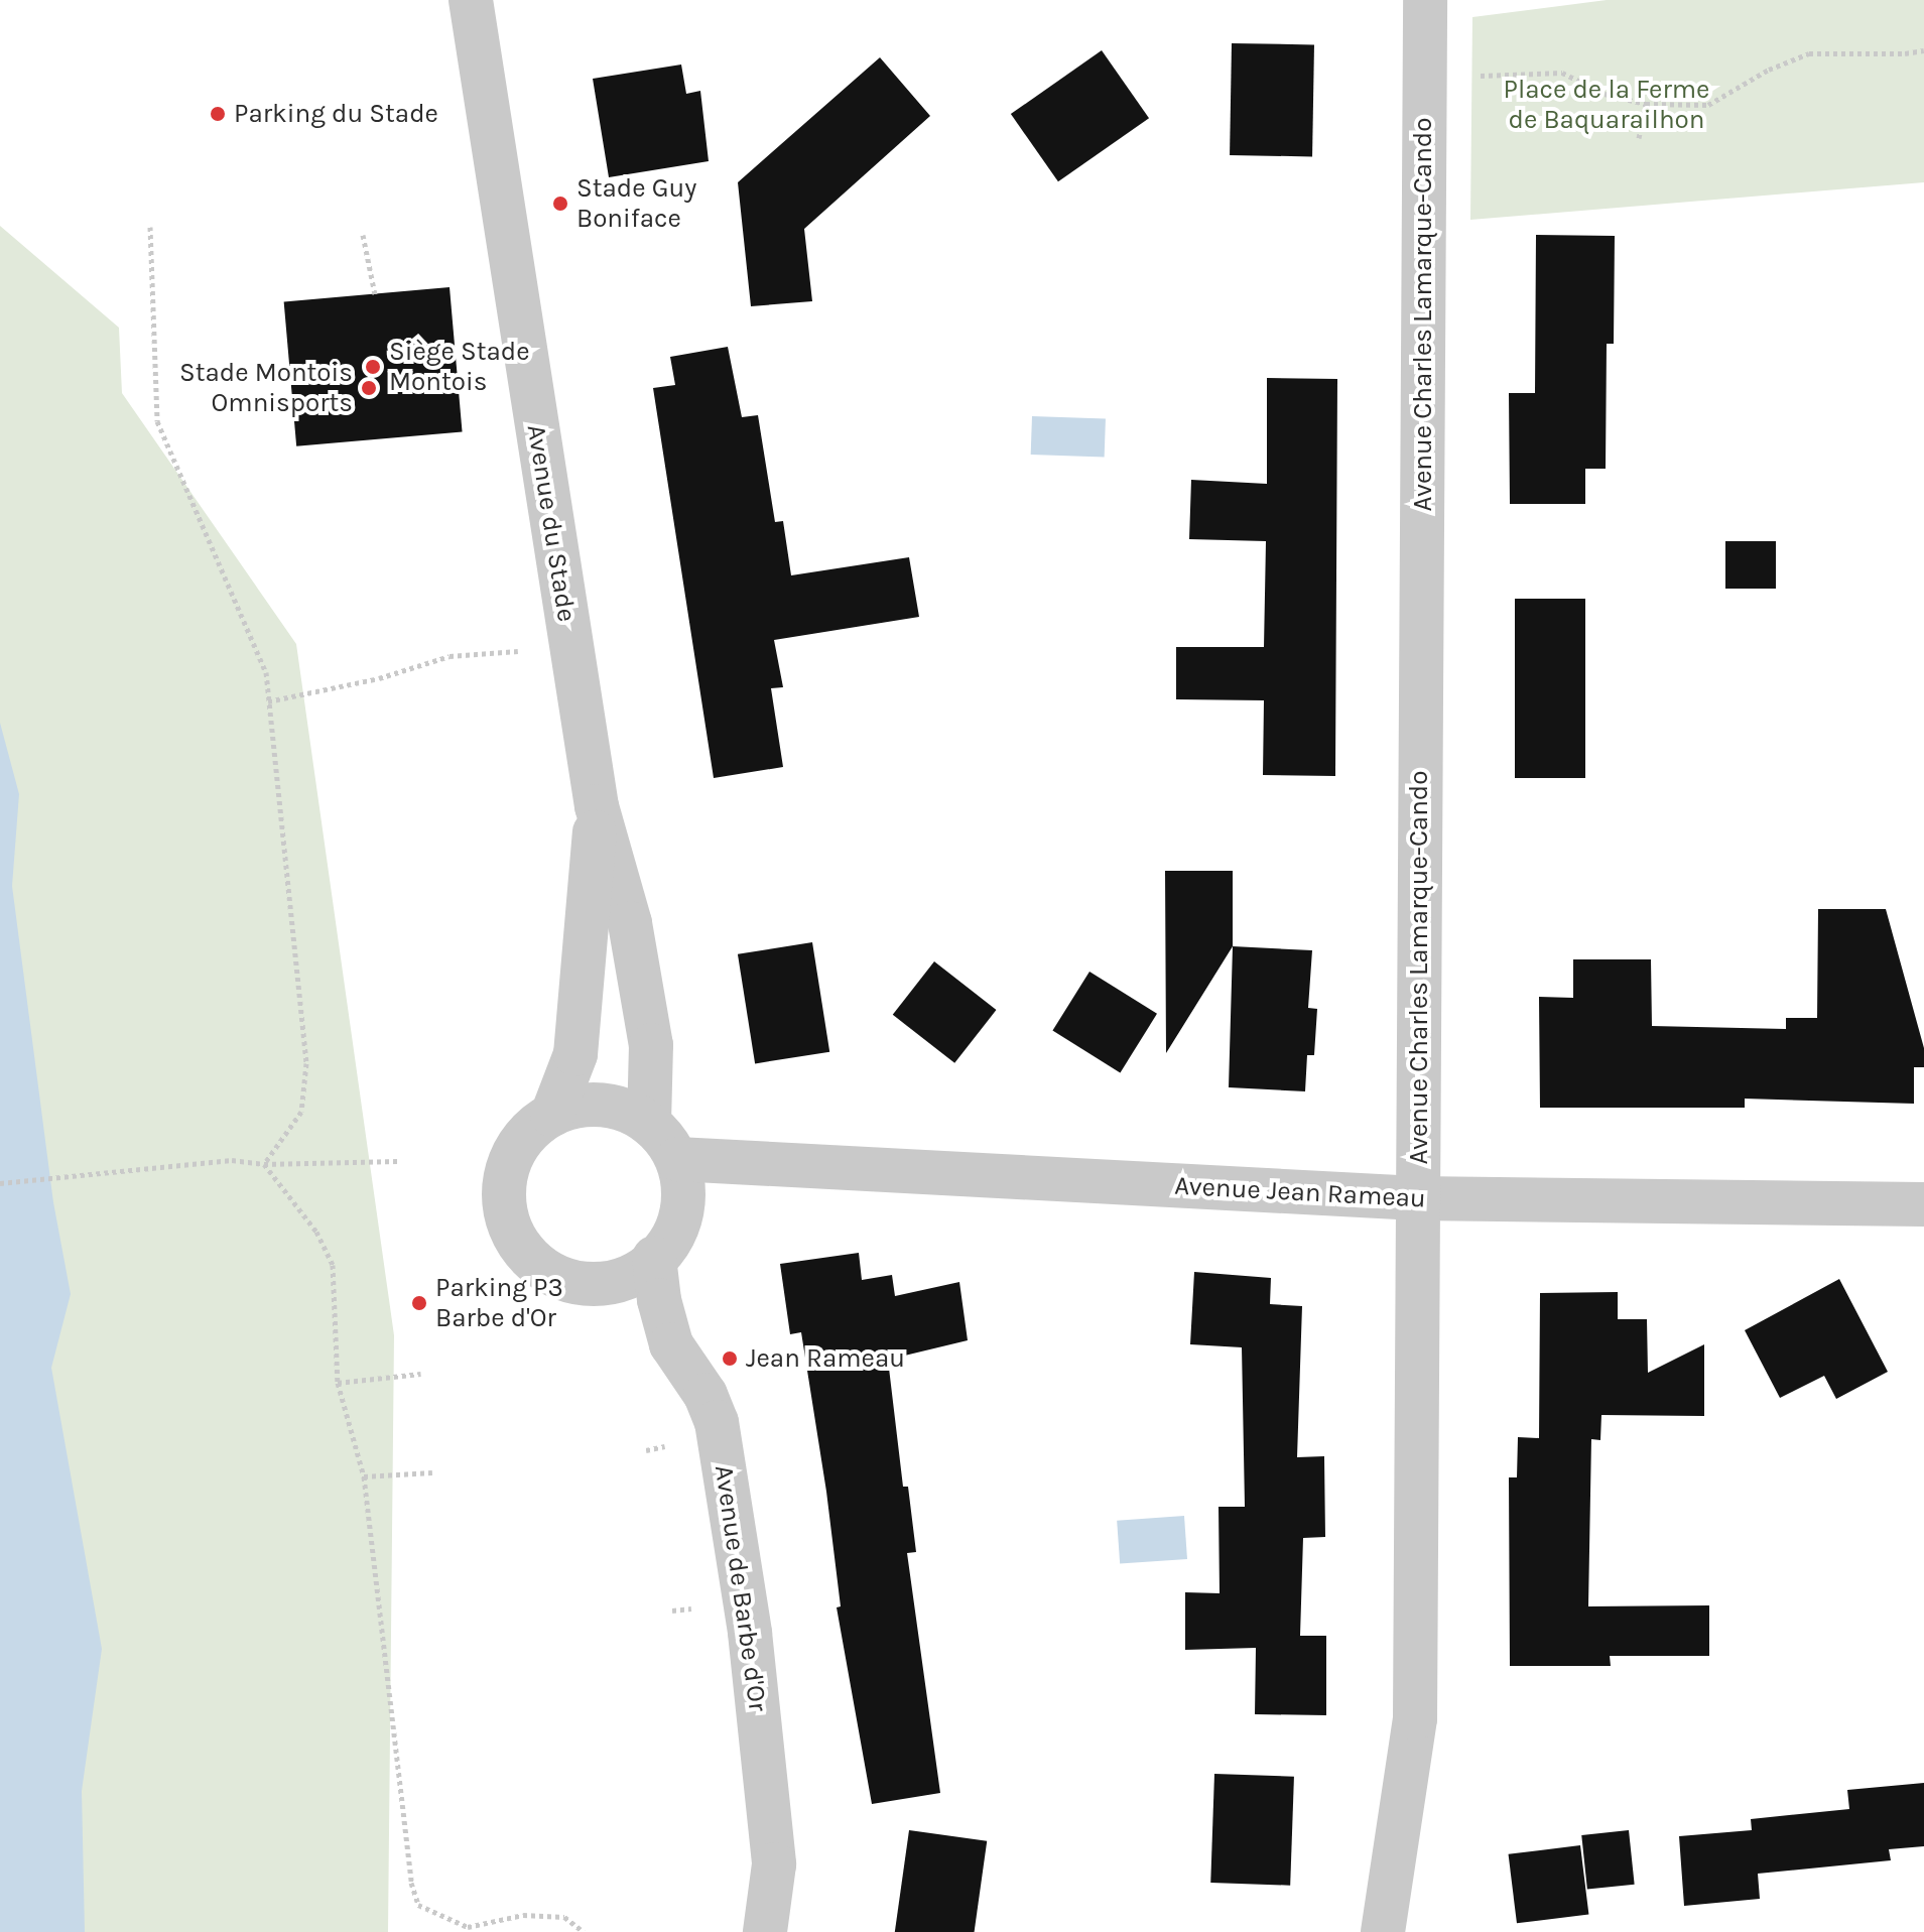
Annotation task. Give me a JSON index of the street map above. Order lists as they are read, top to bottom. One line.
{"streets":{"street":["Avenue Charles Lamarque-Cando","Avenue du Stade","Avenue Jean Rameau","Avenue de Barbe d'Or"]},"crossings":[["Avenue Charles Lamarque-Cando","Avenue Jean Rameau"],["Avenue du Stade","Avenue Jean Rameau"],["Avenue du Stade","Avenue de Barbe d'Or"],["Avenue Jean Rameau","Avenue de Barbe d'Or"]],"parks":["Place de la Ferme de Baquarailhon"],"places":["Parking du Stade","Stade Guy Boniface","Siège Stade Montois","Stade Montois Omnisports","Parking P3 Barbe d'Or","Jean Rameau"]}
